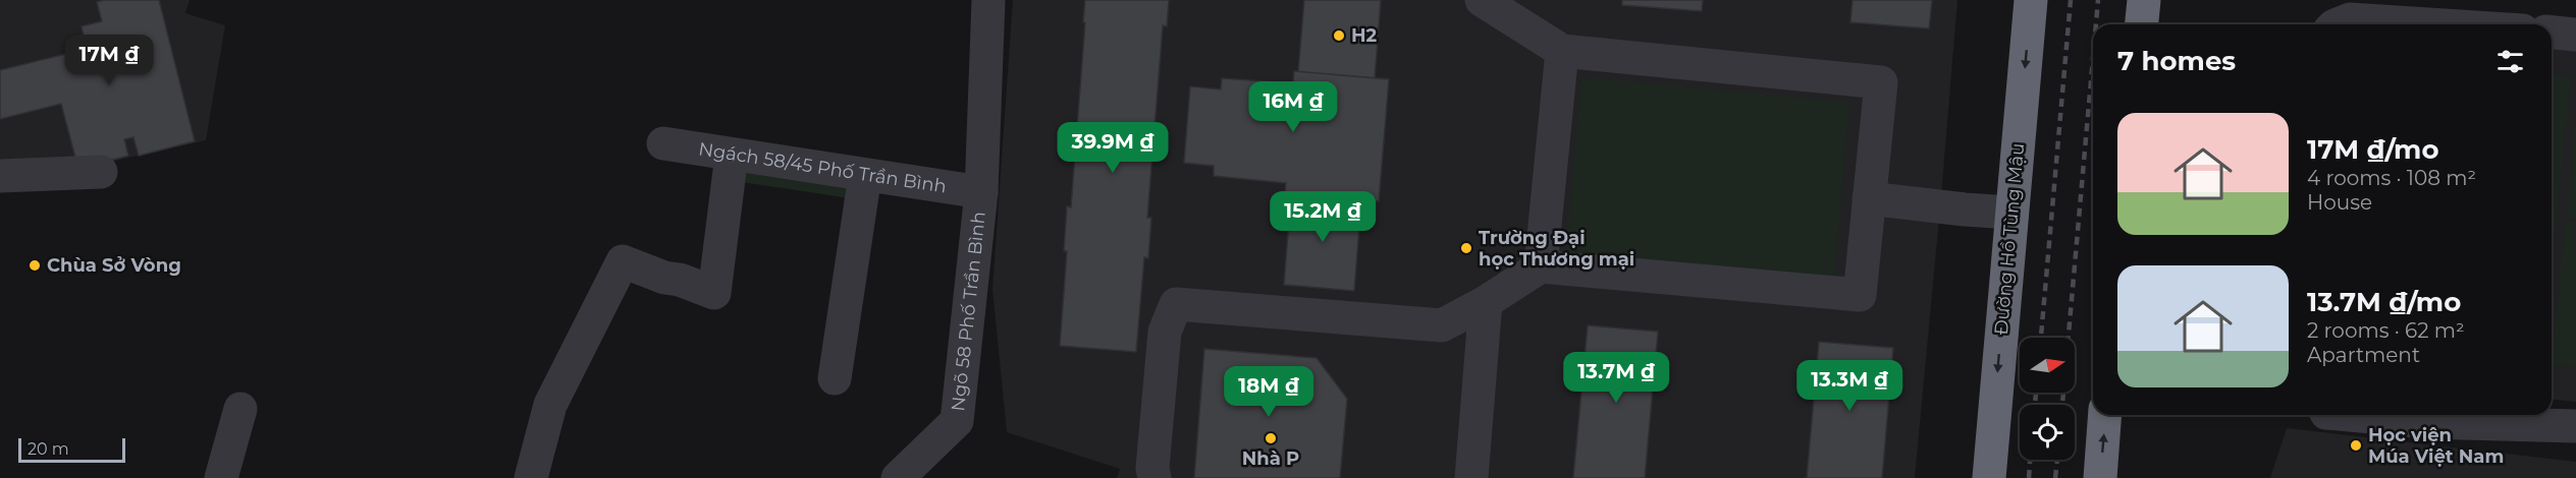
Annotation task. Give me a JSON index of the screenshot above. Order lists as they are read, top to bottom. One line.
{"streets":{"highway":["Đường Hồ Tùng Mậu"],"street":["Ngách 58/45 Phố Trần Bình","Ngõ 58 Phố Trần Bình"]},"crossings":[["Ngách 58/45 Phố Trần Bình","Ngõ 58 Phố Trần Bình"]],"one_way":["Đường Hồ Tùng Mậu"],"places":["H2","Trường Đại học Thương mại","Chùa Sở Vòng","Nhà P","Học viện Múa Việt Nam"],"scale_bar":"20 m","north":"right","page":{"heading":"7 homes","price":["17M ₫","16M ₫","39.9M ₫","15.2M ₫","13.7M ₫","13.3M ₫","18M ₫"],"list":[{"name":"17M ₫/mo","note":"4 rooms · 108 m² · House"},{"name":"13.7M ₫/mo","note":"2 rooms · 62 m² · Apartment"}],"scale":"20 m"}}
